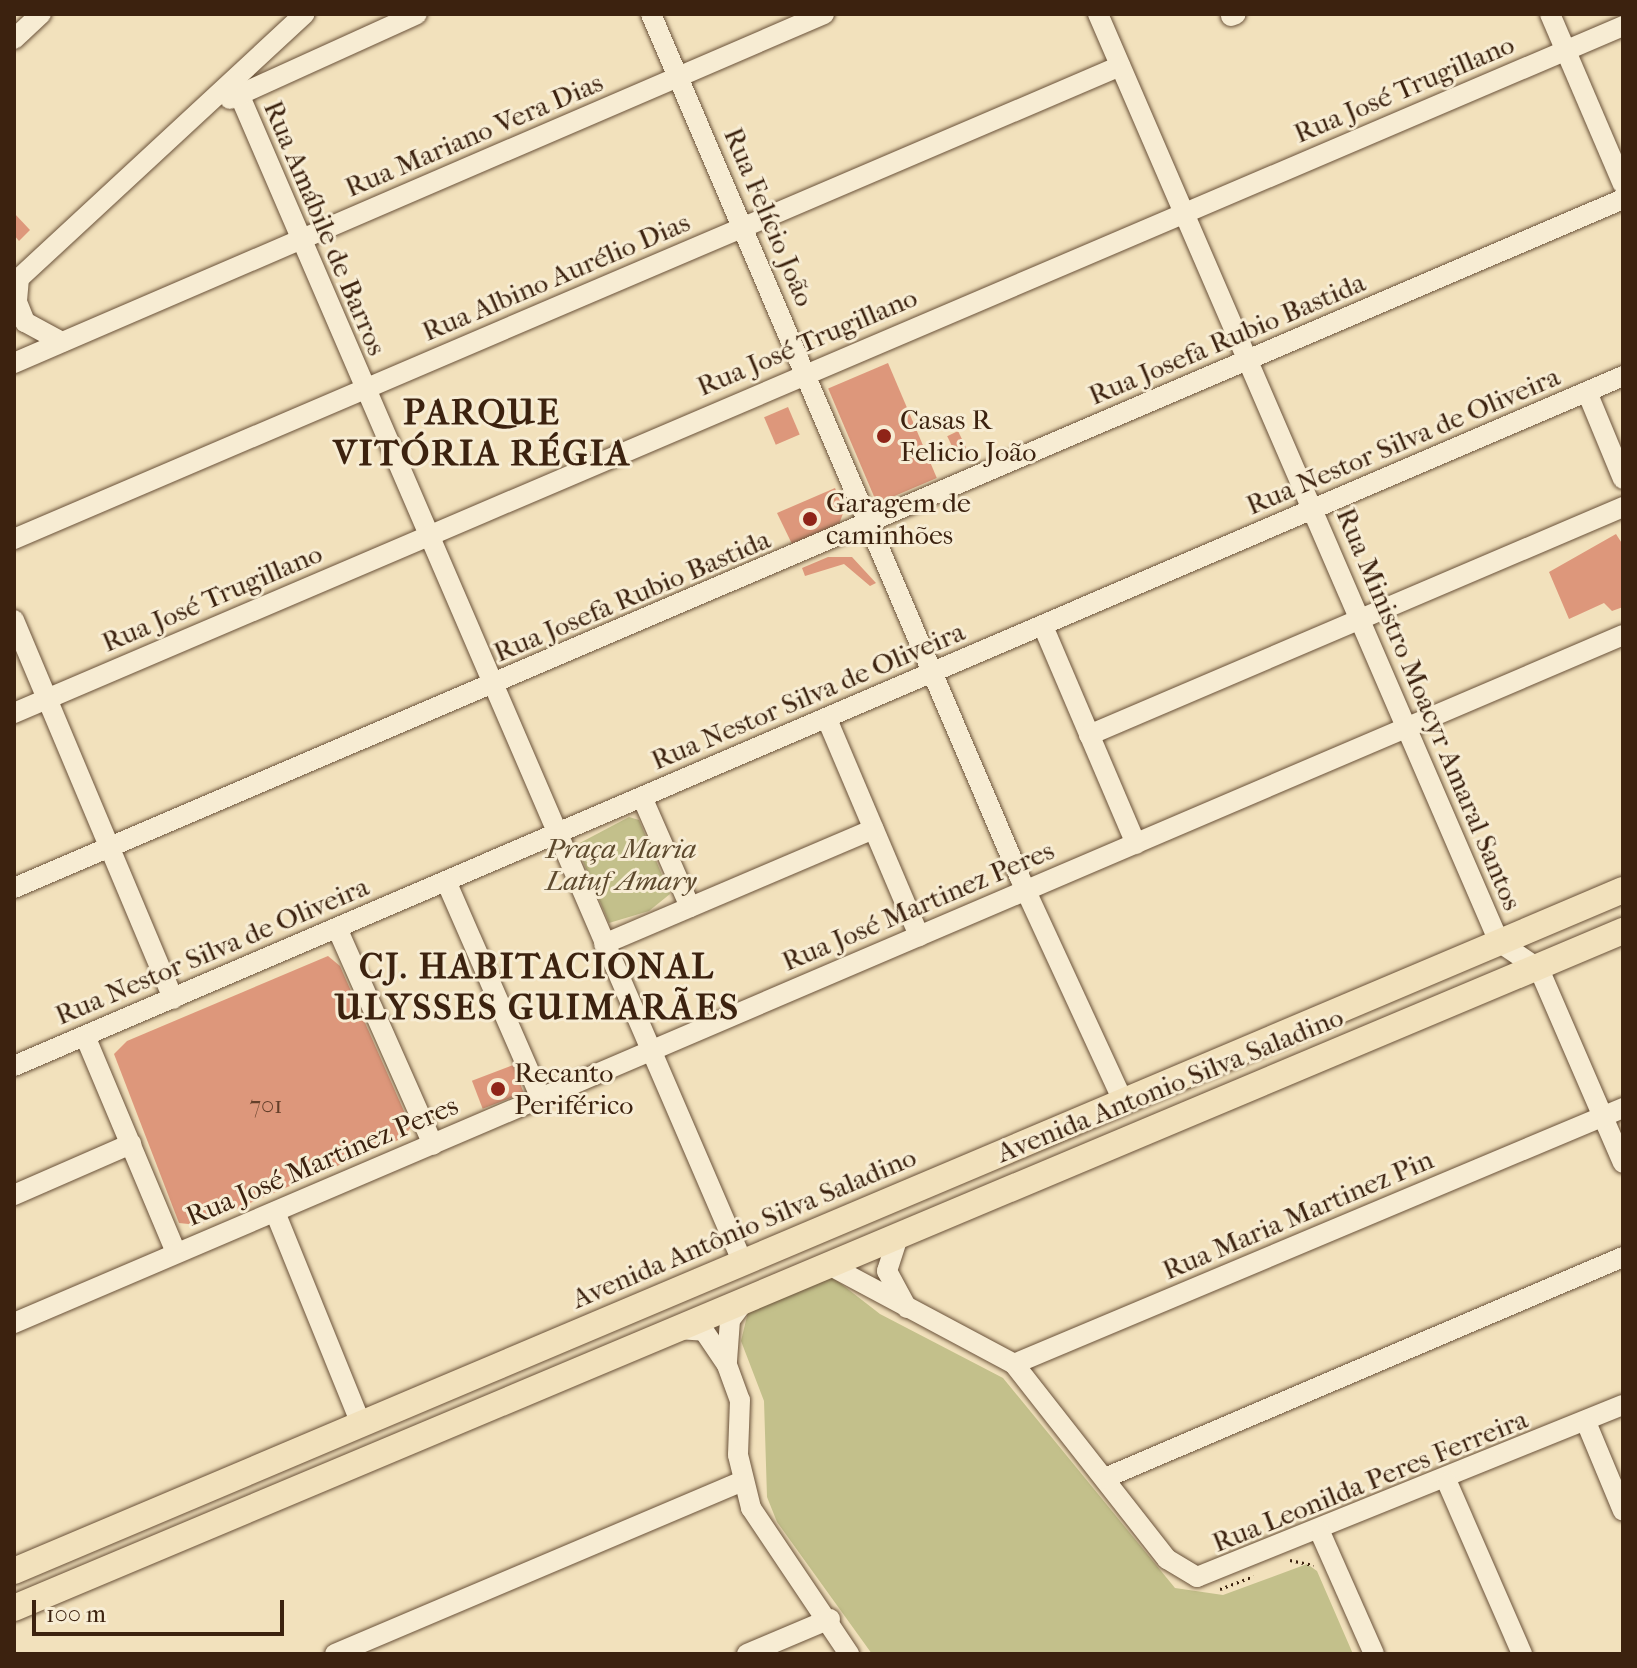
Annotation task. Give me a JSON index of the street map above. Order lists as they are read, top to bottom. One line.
{"streets":{"main road":["Avenida Antonio Silva Saladino","Avenida Antônio Silva Saladino"],"street":["Rua José Trugillano","Rua Mariano Vera Dias","Rua Felício João","Rua Amábile de Barros","Rua Albino Aurélio Dias","Rua Josefa Rubio Bastida","Rua Nestor Silva de Oliveira","Rua Ministro Moacyr Amaral Santos","Rua José Martinez Peres","Rua Maria Martinez Pin","Rua Leonilda Peres Ferreira"]},"crossings":[["Rua José Trugillano","Rua Felício João"],["Rua José Trugillano","Rua Amábile de Barros"],["Rua José Trugillano","Rua Ministro Moacyr Amaral Santos"],["Rua Mariano Vera Dias","Rua Felício João"],["Rua Mariano Vera Dias","Rua Amábile de Barros"],["Rua Felício João","Rua Albino Aurélio Dias"],["Rua Felício João","Rua Josefa Rubio Bastida"],["Rua Felício João","Rua Nestor Silva de Oliveira"],["Rua Felício João","Rua José Martinez Peres"],["Rua Felício João","Avenida Antônio Silva Saladino"],["Rua Amábile de Barros","Rua Albino Aurélio Dias"],["Rua Amábile de Barros","Rua Josefa Rubio Bastida"],["Rua Amábile de Barros","Rua Nestor Silva de Oliveira"],["Rua Amábile de Barros","Rua José Martinez Peres"],["Rua Amábile de Barros","Avenida Antônio Silva Saladino"],["Rua Albino Aurélio Dias","Rua Ministro Moacyr Amaral Santos"],["Rua Josefa Rubio Bastida","Rua Ministro Moacyr Amaral Santos"],["Rua Nestor Silva de Oliveira","Rua Ministro Moacyr Amaral Santos"],["Rua Ministro Moacyr Amaral Santos","Rua José Martinez Peres"],["Rua Ministro Moacyr Amaral Santos","Avenida Antônio Silva Saladino"],["Avenida Antonio Silva Saladino","Rua Leonilda Peres Ferreira"],["Rua Maria Martinez Pin","Rua Leonilda Peres Ferreira"]],"districts":["PARQUE VITÓRIA RÉGIA","CJ. HABITACIONAL ULYSSES GUIMARÃES"],"parks":["Praça Maria Latuf Amary"],"places":["Casas R Felicio João","Garagem de caminhões","Recanto Periférico"],"house_numbers":["701"],"scale_bar":"100 m"}
